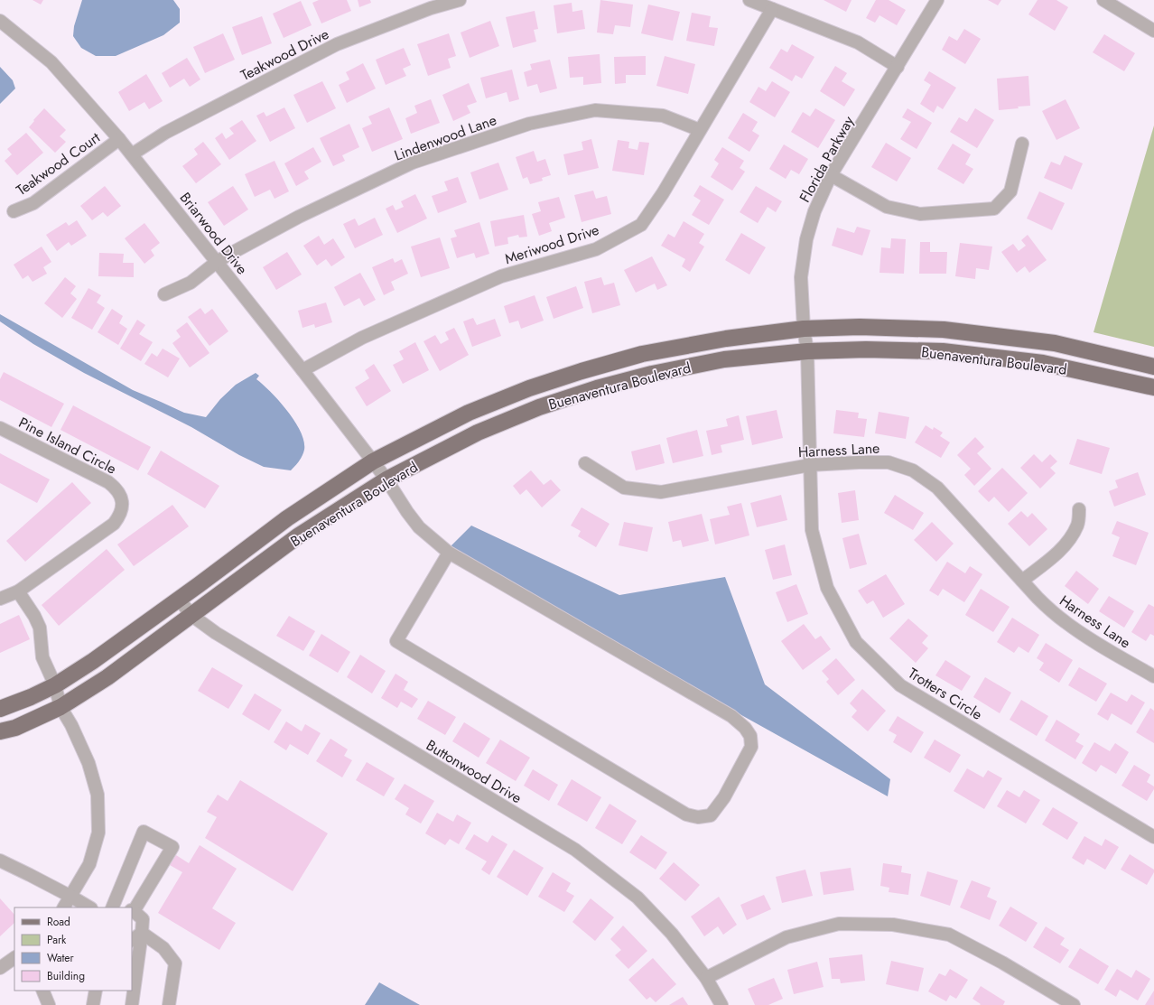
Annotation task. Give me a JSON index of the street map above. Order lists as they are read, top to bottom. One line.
{"streets":{"main road":["Buenaventura Boulevard"],"street":["Teakwood Drive","Lindenwood Lane","Florida Parkway","Teakwood Court","Briarwood Drive","Meriwood Drive","Pine Island Circle","Harness Lane","Trotters Circle","Buttonwood Drive"]},"crossings":[["Teakwood Drive","Briarwood Drive"],["Lindenwood Lane","Briarwood Drive"],["Lindenwood Lane","Meriwood Drive"],["Florida Parkway","Buenaventura Boulevard"],["Florida Parkway","Trotters Circle"],["Teakwood Court","Briarwood Drive"],["Briarwood Drive","Meriwood Drive"],["Briarwood Drive","Buenaventura Boulevard"],["Buenaventura Boulevard","Trotters Circle"],["Buenaventura Boulevard","Buttonwood Drive"],["Harness Lane","Trotters Circle"]],"legend":["Road","Park","Water","Building"]}
